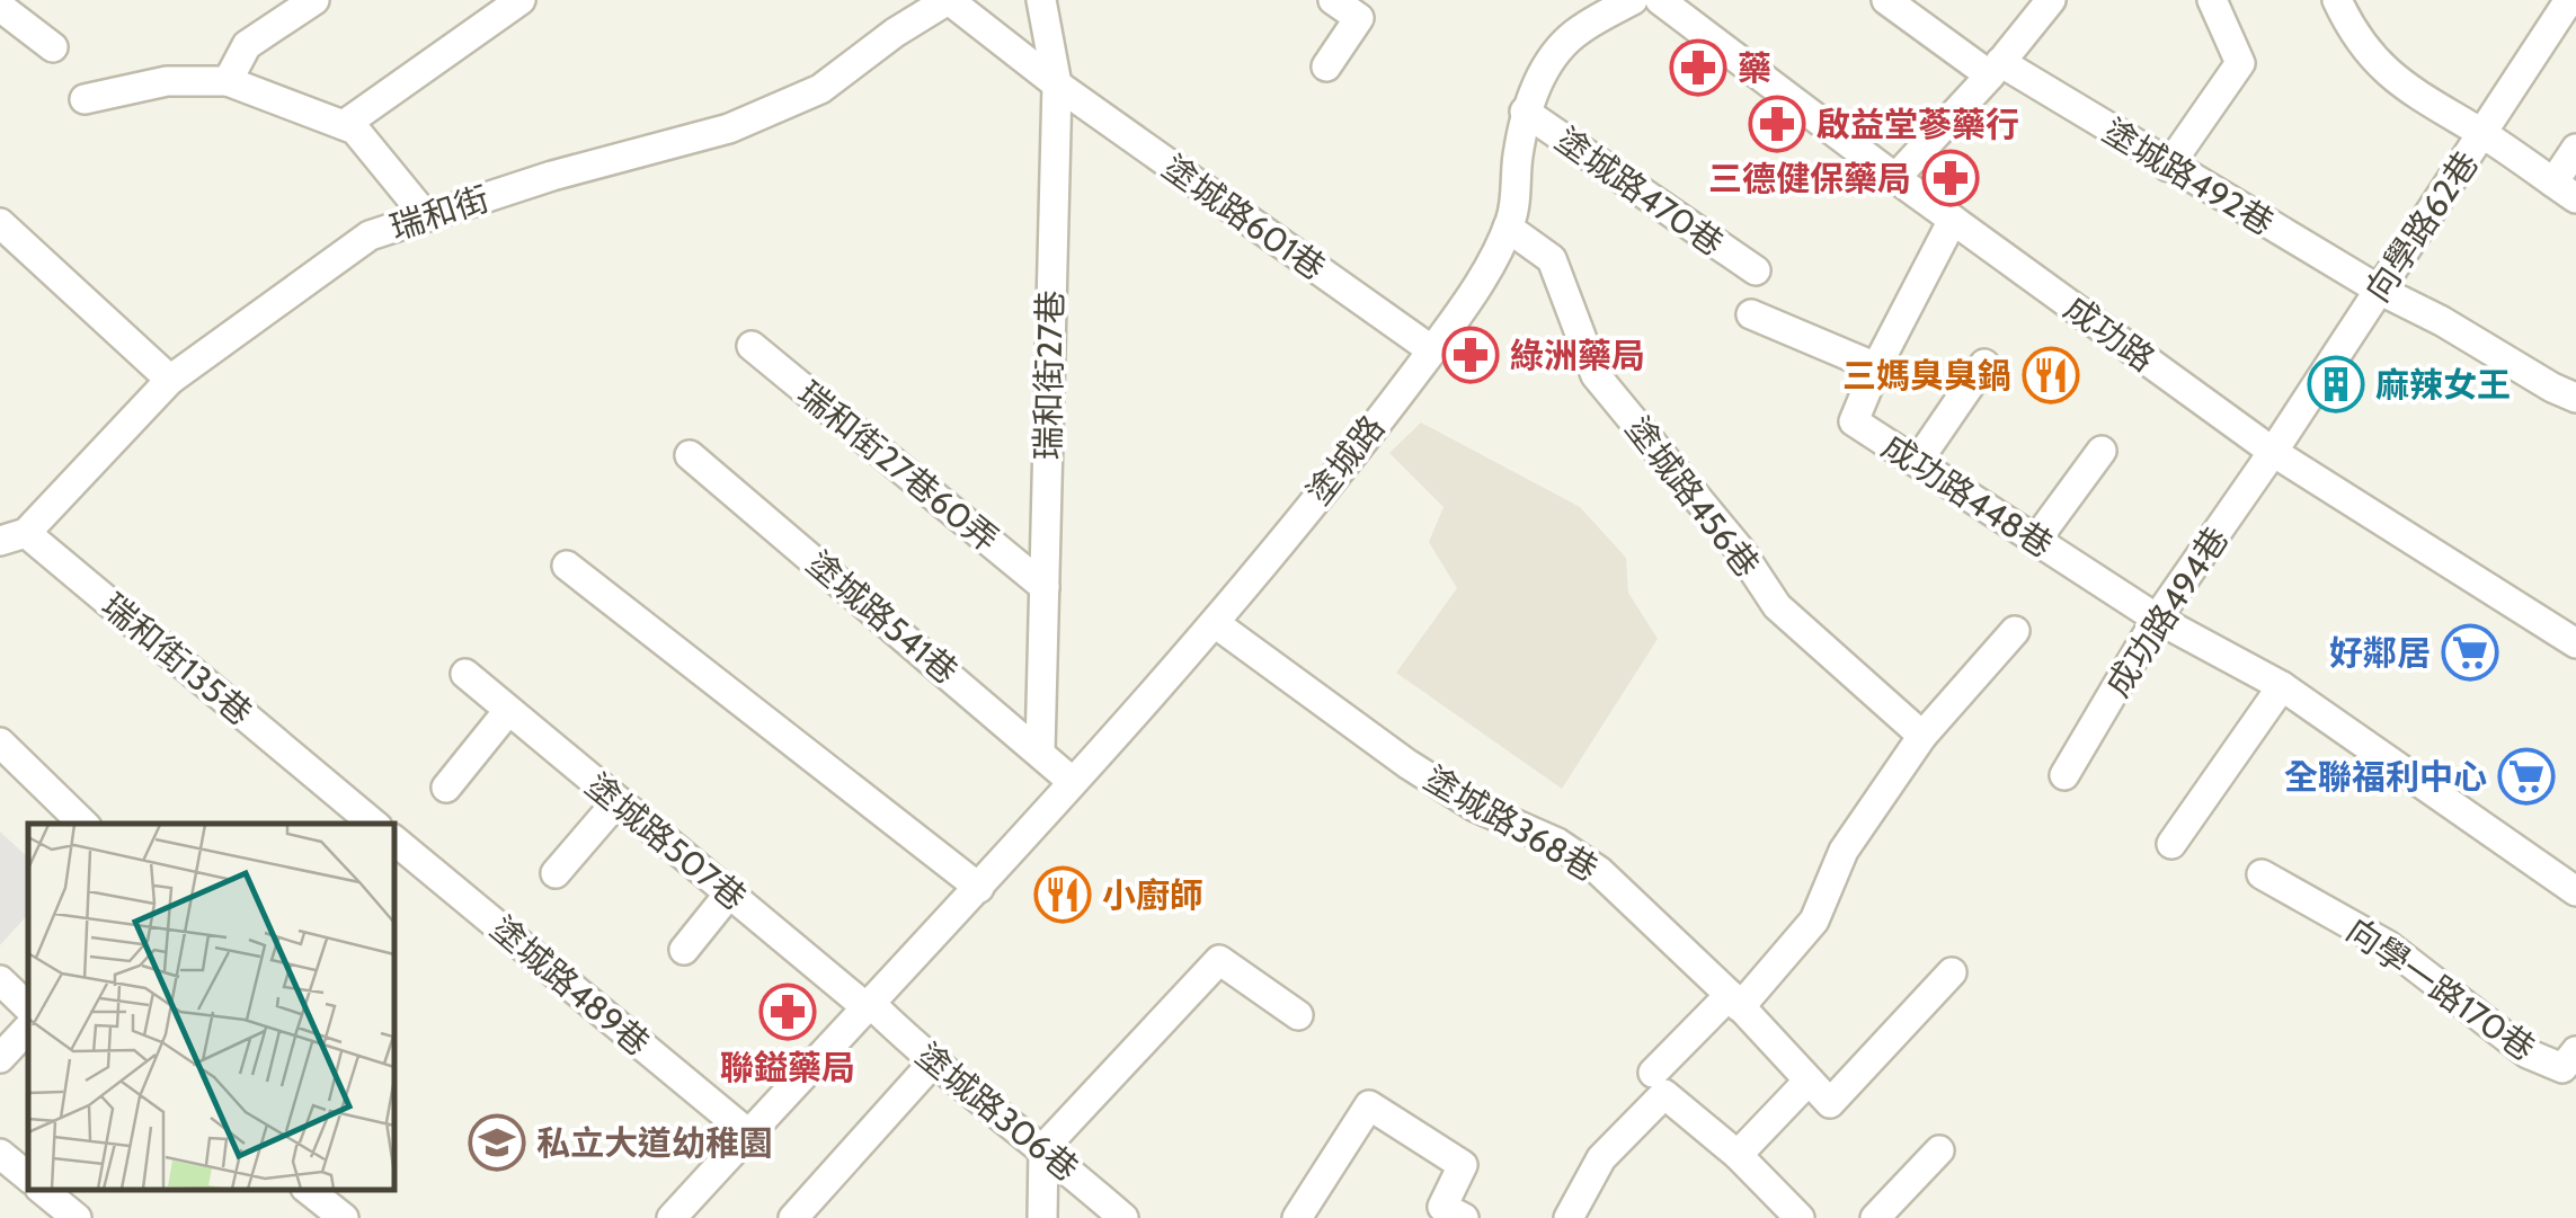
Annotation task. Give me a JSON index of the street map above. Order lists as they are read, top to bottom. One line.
{"streets":{"street":["塗城路492巷","塗城路470巷","瑞和街","塗城路601巷","向學路62巷","成功路","瑞和街27巷","塗城路","瑞和街27巷60弄","成功路448巷","塗城路456巷","成功路494巷","塗城路541巷","瑞和街135巷","塗城路368巷","塗城路507巷","塗城路489巷","向學一路170巷","塗城路306巷"]},"crossings":[["塗城路492巷","向學路62巷"],["塗城路470巷","塗城路"],["瑞和街","塗城路601巷"],["瑞和街","瑞和街135巷"],["塗城路601巷","瑞和街27巷"],["塗城路601巷","塗城路"],["向學路62巷","成功路"],["向學路62巷","成功路494巷"],["成功路","成功路448巷"],["成功路","成功路494巷"],["瑞和街27巷","瑞和街27巷60弄"],["瑞和街27巷","塗城路541巷"],["塗城路","塗城路456巷"],["塗城路","塗城路541巷"],["塗城路","塗城路368巷"],["塗城路","塗城路507巷"],["塗城路","塗城路489巷"],["塗城路","塗城路306巷"],["成功路448巷","成功路494巷"],["塗城路507巷","塗城路306巷"]],"places":{"pharmacy":["藥","啟益堂蔘藥行","三德健保藥局","綠洲藥局","聯鎰藥局"],"restaurant":["三媽臭臭鍋","小廚師"],"building":["麻辣女王"],"supermarket":["好鄰居","全聯福利中心"],"school or university":["私立大道幼稚園"]}}
